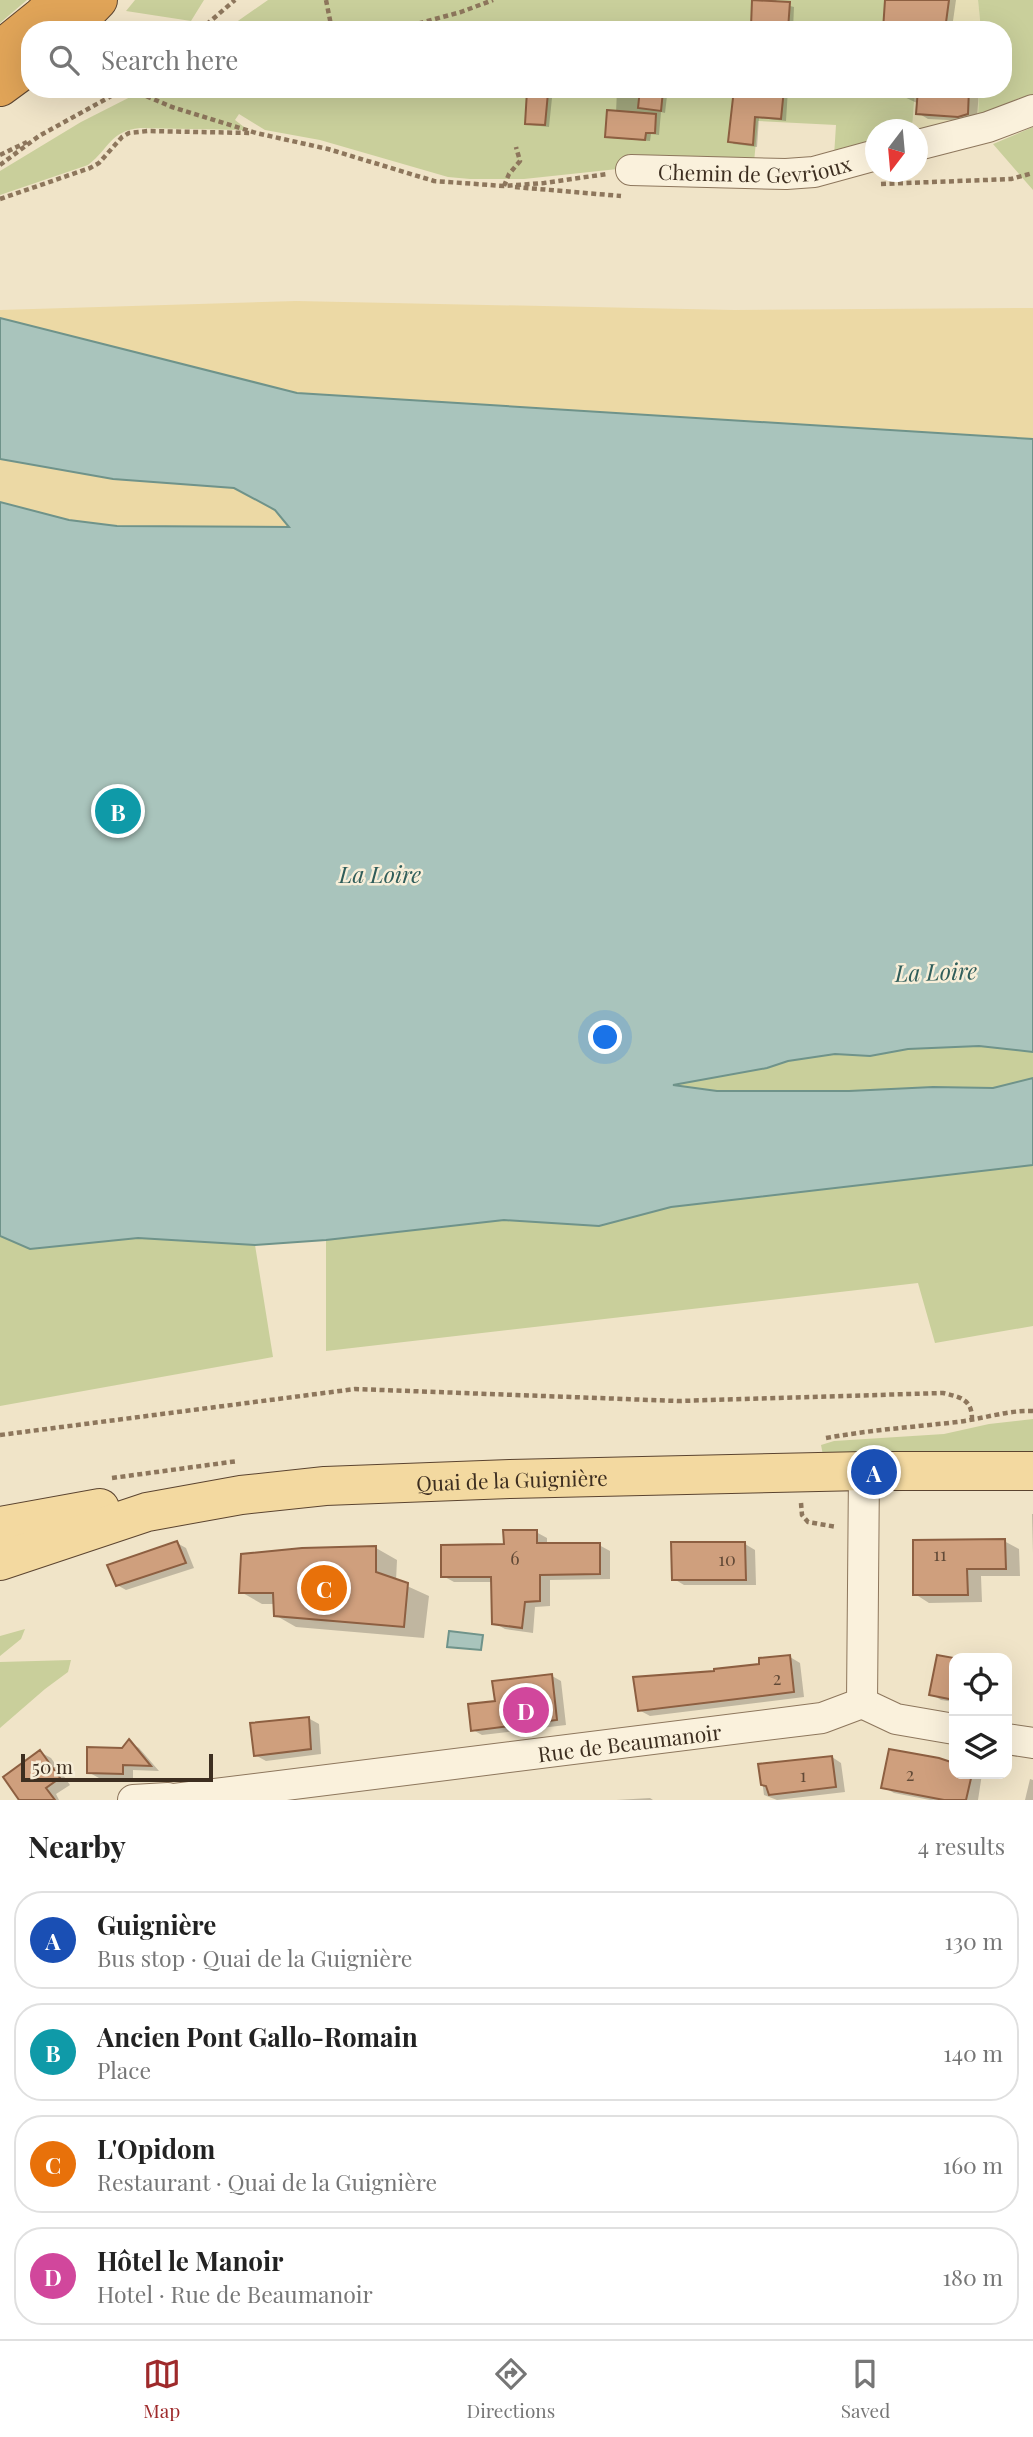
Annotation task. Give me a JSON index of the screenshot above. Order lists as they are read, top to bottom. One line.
{"streets":{"main road":["Quai de la Guignière"],"street":["Chemin de Gevrioux","Rue de Beaumanoir"]},"water":["La Loire"],"house_numbers":["11","6","10","2","2","1"],"scale_bar":"50 m","north":"bottom","page":{"search":"Search here","pins":["B","A","C","D"],"scale":"50 m","heading":["Nearby","4 results"],"list":[{"mark":"A","name":"Guignière","note":"Bus stop · Quai de la Guignière","value":"130 m"},{"mark":"B","name":"Ancien Pont Gallo-Romain","note":"Place","value":"140 m"},{"mark":"C","name":"L'Opidom","note":"Restaurant · Quai de la Guignière","value":"160 m"},{"mark":"D","name":"Hôtel le Manoir","note":"Hotel · Rue de Beaumanoir","value":"180 m"}],"nav":["Map","Directions","Saved"]}}
